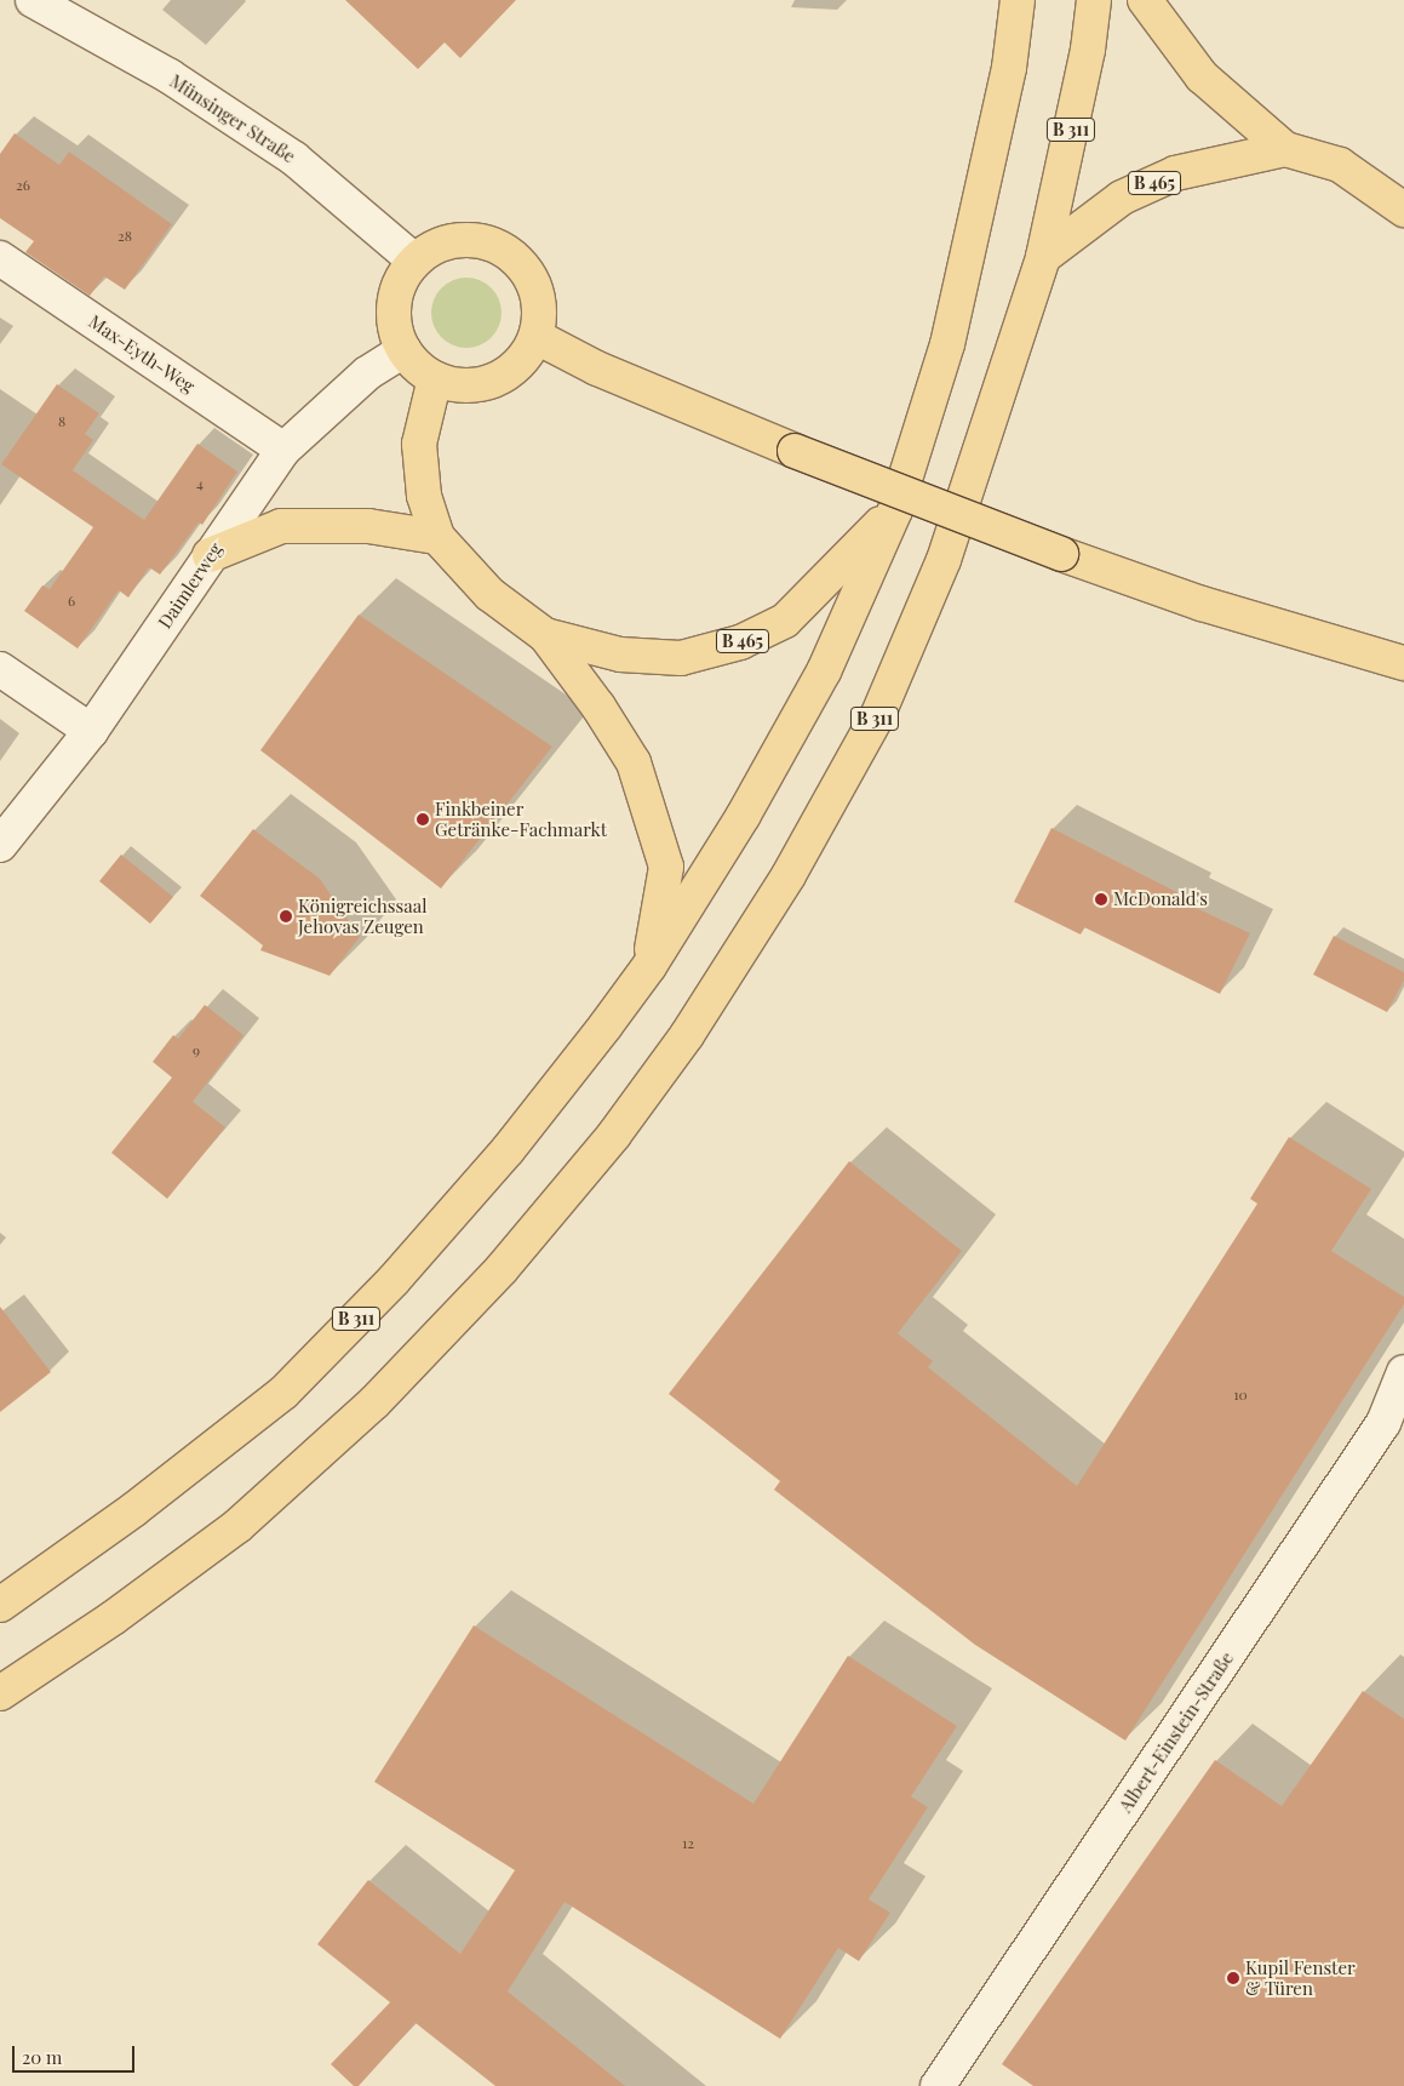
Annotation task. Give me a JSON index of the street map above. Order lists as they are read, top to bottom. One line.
{"streets":{"main road":["B 311","B 465"],"street":["Münsinger Straße","Max-Eyth-Weg","Daimlerweg","Albert-Einstein-Straße"]},"crossings":[["Münsinger Straße","B 465"],["Münsinger Straße","Daimlerweg"],["B 311","B 465"],["B 465","Daimlerweg"],["Max-Eyth-Weg","Daimlerweg"]],"places":["Finkbeiner Getränke-Fachmarkt","McDonald's","Königreichssaal Jehovas Zeugen","Kupil Fenster & Türen"],"house_numbers":["26","28","8","4","6","9","10","12"],"scale_bar":"20 m"}
